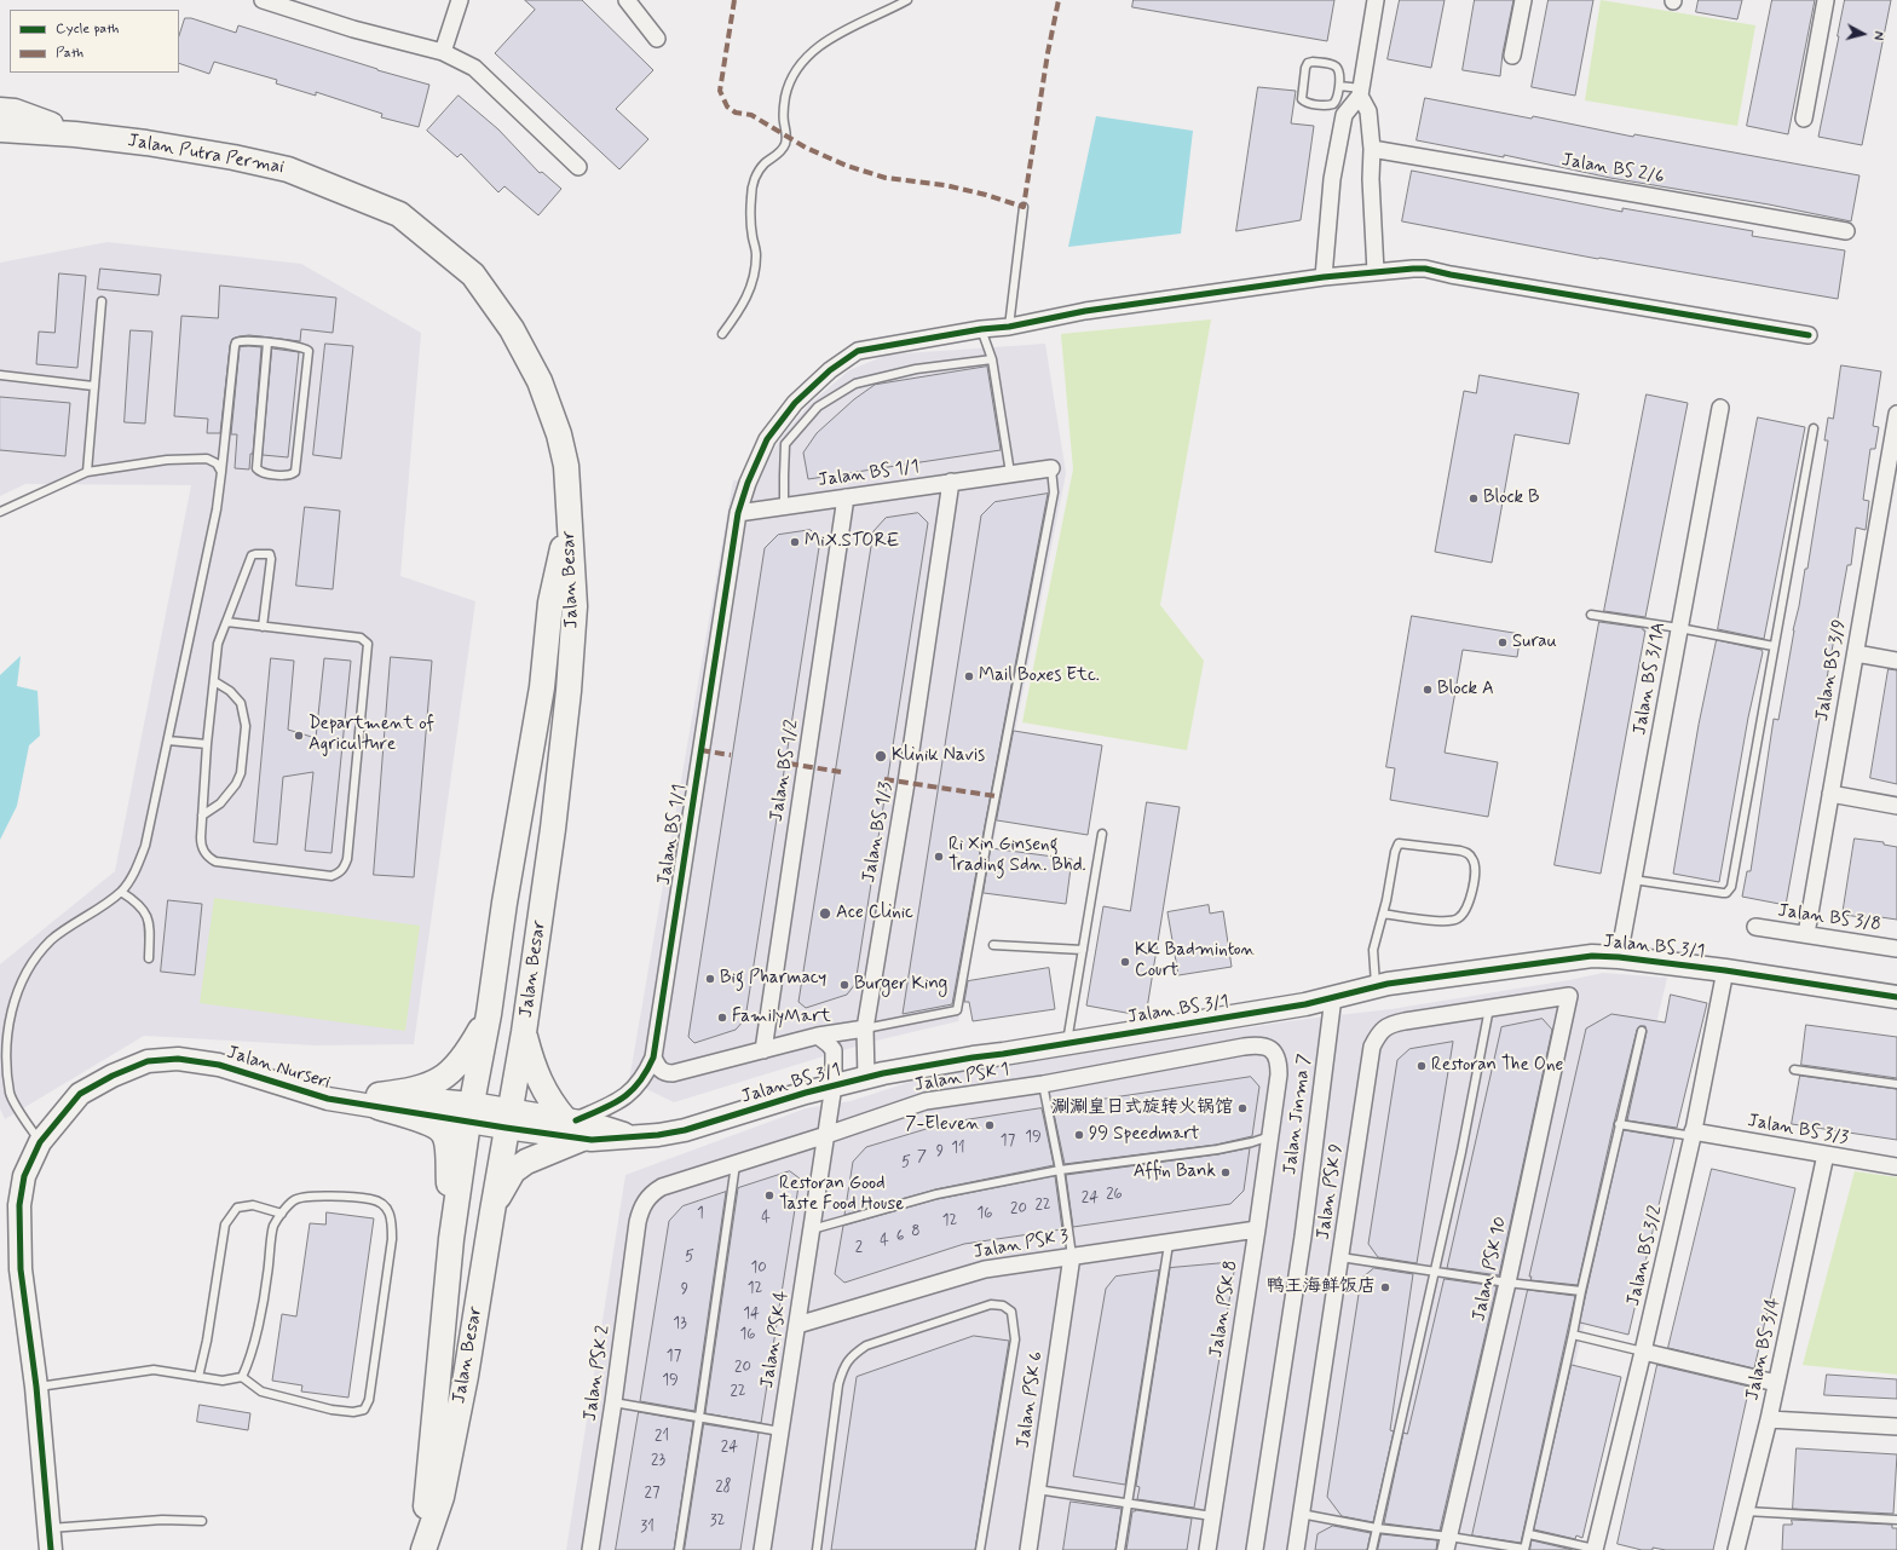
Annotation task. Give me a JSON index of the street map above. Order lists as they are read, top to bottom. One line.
{"streets":{"main road":["Jalan Putra Permai","Jalan Besar"],"street":["Jalan BS 2/6","Jalan BS 1/1","Jalan BS 3/9","Jalan BS 3/1A","Jalan BS 1/2","Jalan BS 1/3","Jalan BS 3/8","Jalan BS 3/1","Jalan Nurseri","Jalan PSK 1","Jalan Jinma 7","Jalan BS 3/3","Jalan PSK 9","Jalan PSK 3","Jalan BS 3/2","Jalan PSK 10","Jalan PSK 8","Jalan PSK 4","Jalan BS 3/4","Jalan PSK 2","Jalan PSK 6"]},"crossings":[["Jalan Putra Permai","Jalan Besar"],["Jalan BS 1/1","Jalan BS 1/2"],["Jalan BS 1/1","Jalan BS 1/3"],["Jalan BS 1/1","Jalan BS 3/1"],["Jalan Besar","Jalan BS 3/1"],["Jalan Besar","Jalan Nurseri"],["Jalan BS 3/9","Jalan BS 3/8"],["Jalan BS 3/1A","Jalan BS 3/1"],["Jalan BS 1/3","Jalan BS 3/1"],["Jalan BS 3/1","Jalan Nurseri"],["Jalan BS 3/1","Jalan Jinma 7"],["Jalan BS 3/1","Jalan BS 3/2"],["Jalan BS 3/1","Jalan PSK 4"],["Jalan PSK 1","Jalan PSK 8"],["Jalan PSK 1","Jalan PSK 4"],["Jalan PSK 1","Jalan PSK 2"],["Jalan BS 3/3","Jalan BS 3/2"],["Jalan BS 3/3","Jalan BS 3/4"],["Jalan PSK 9","Jalan PSK 10"],["Jalan PSK 3","Jalan PSK 8"],["Jalan PSK 3","Jalan PSK 4"],["Jalan PSK 3","Jalan PSK 6"]],"places":["Block B","MiX.STORE","Surau","Mail Boxes Etc.","Block A","Department of Agriculture","Klinik Navis","Ri Xin Ginseng Trading Sdn. Bhd.","Ace Clinic","KK Badminton Court","Big Pharmacy","Burger King","FamilyMart","Restoran The One","涮涮皇日式旋转火锅馆","7-Eleven","99 Speedmart","Affin Bank","Restoran Good Taste Food House","鸭王海鲜饭店"],"house_numbers":["19","17","11","9","7","5","26","24","22","20","1","16","4","12","8","6","4","2","5","10","12","9","14","13","16","17","20","19","22","21","24","23","28","27","32","31"],"legend":["Cycle path","Path"],"north":"right"}
